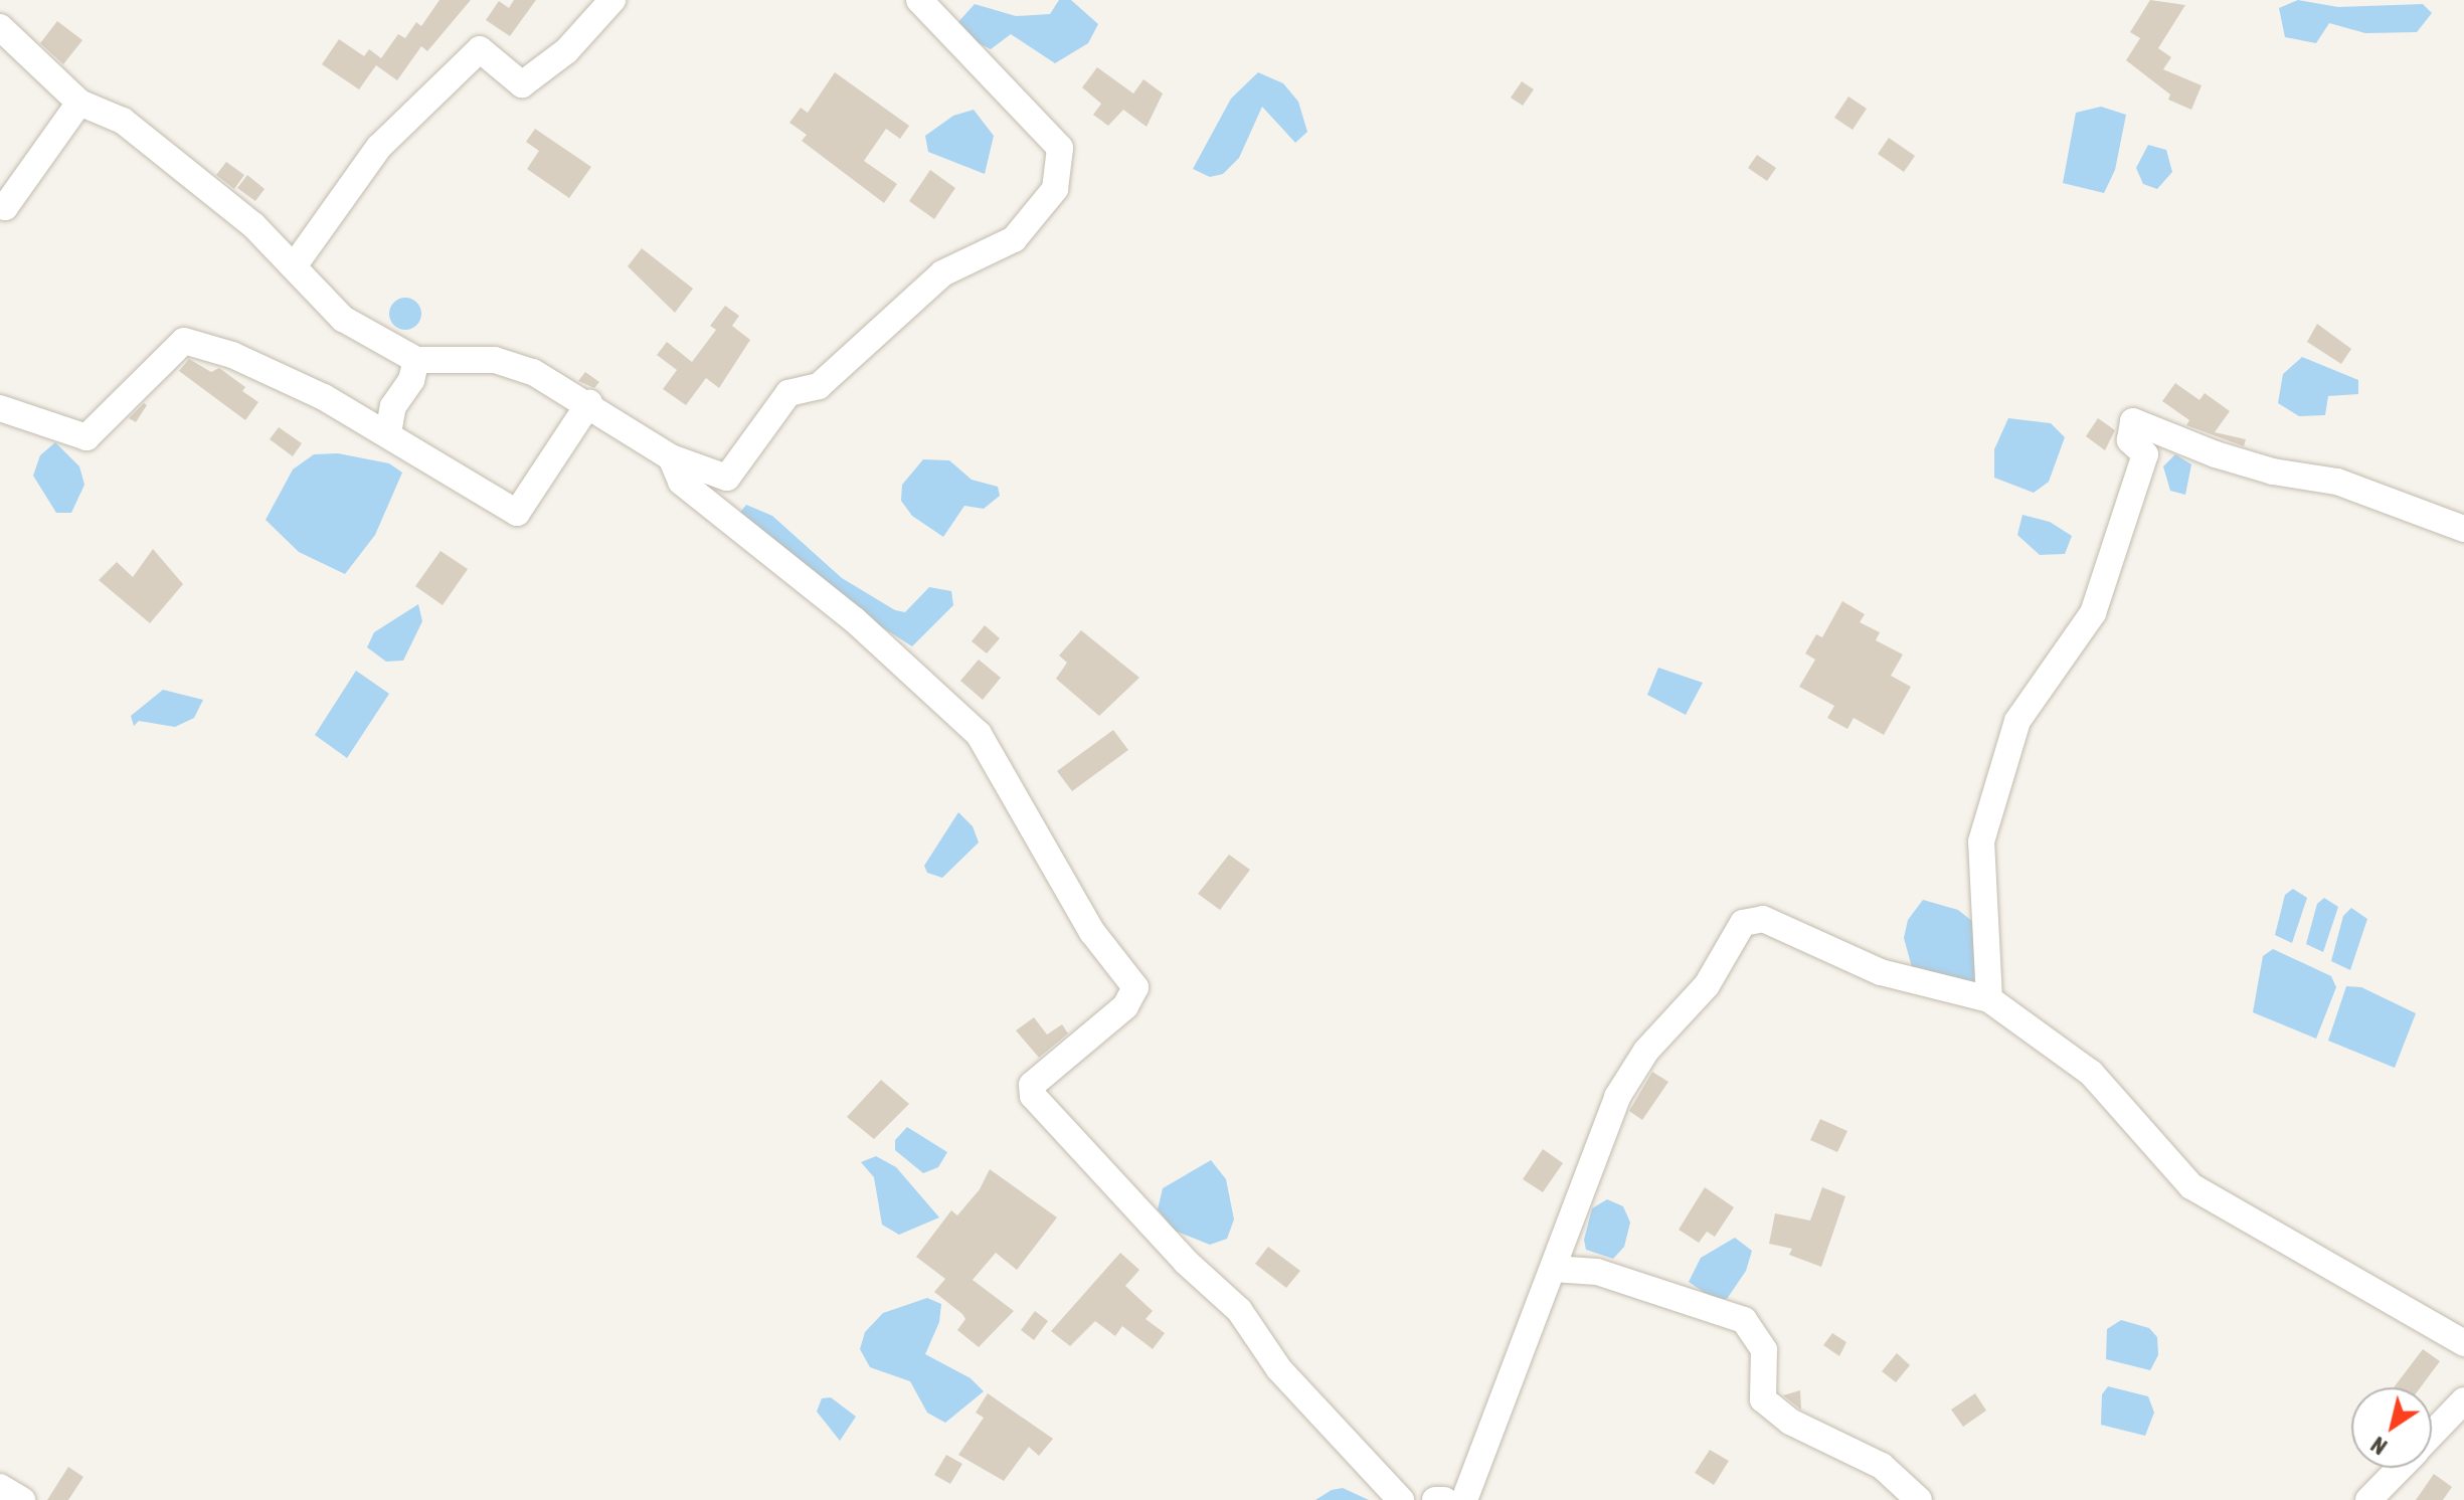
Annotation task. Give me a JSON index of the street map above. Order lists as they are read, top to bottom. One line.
{"north":"bottom left"}
